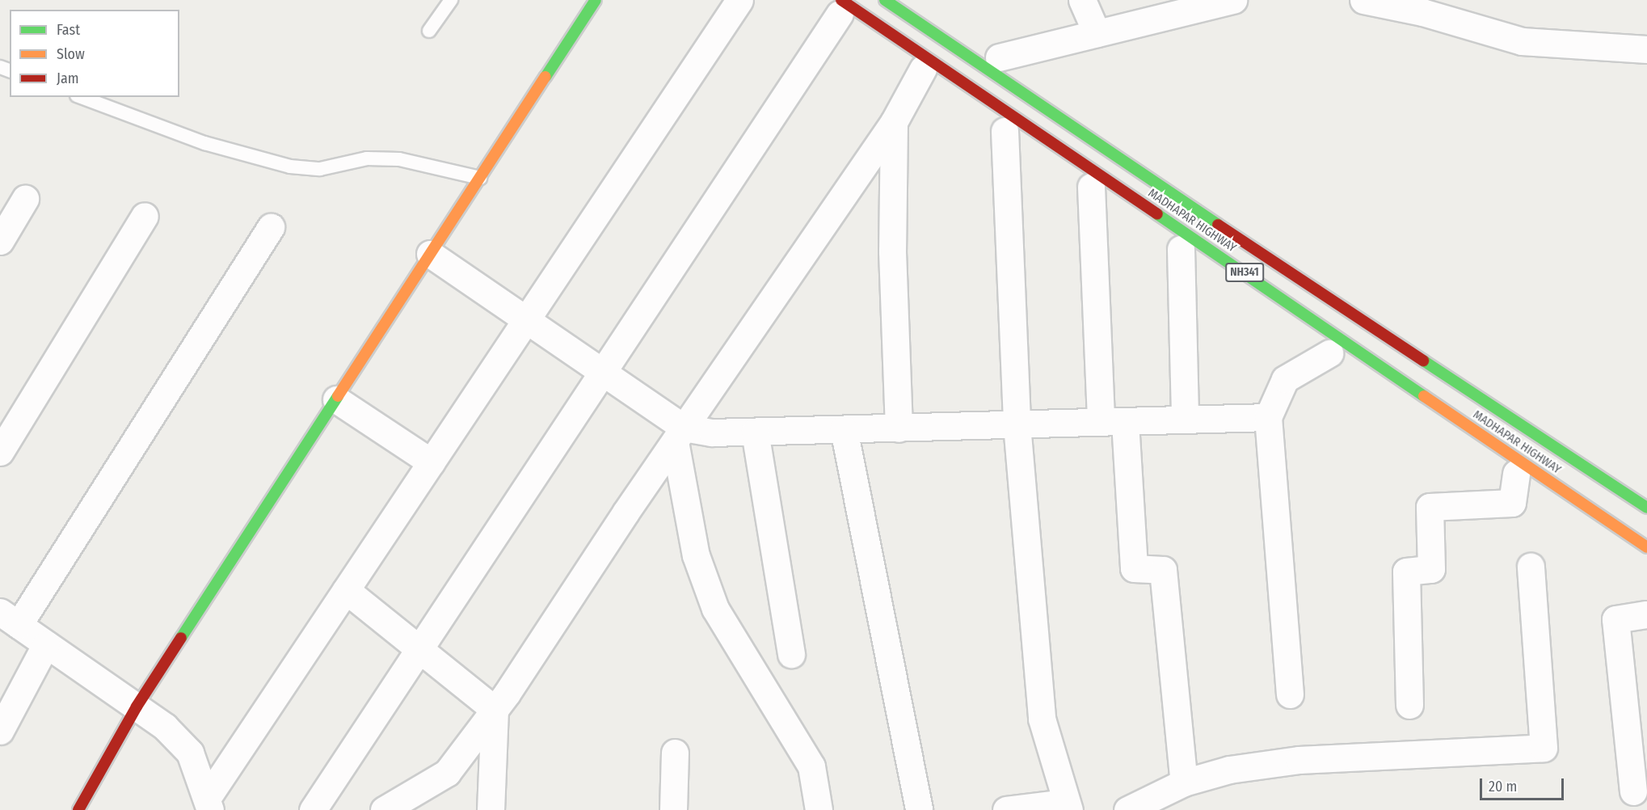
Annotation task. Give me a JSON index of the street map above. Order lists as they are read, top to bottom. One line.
{"streets":{"main road":["MADHAPAR HIGHWAY","NH341"]},"legend":["Fast","Slow","Jam"],"scale_bar":"20 m"}
